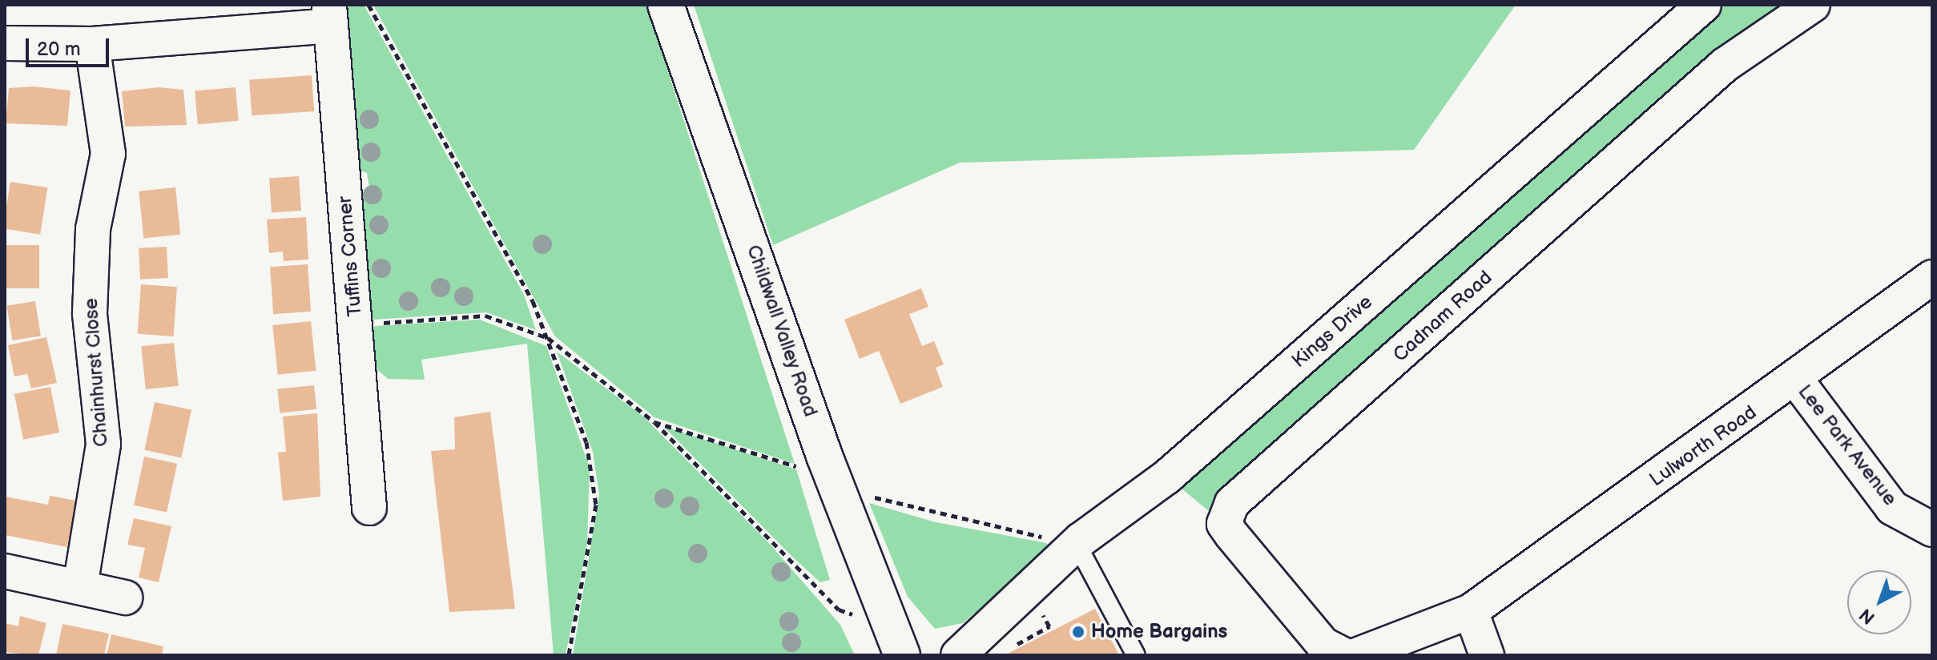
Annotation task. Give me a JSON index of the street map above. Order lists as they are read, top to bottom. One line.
{"streets":{"main road":["Childwall Valley Road"],"street":["Tuffins Corner","Cadnam Road","Kings Drive","Chainhurst Close","Lee Park Avenue","Lulworth Road"]},"crossings":[["Lee Park Avenue","Lulworth Road"]],"places":["Home Bargains"],"scale_bar":"20 m","north":"bottom left"}
